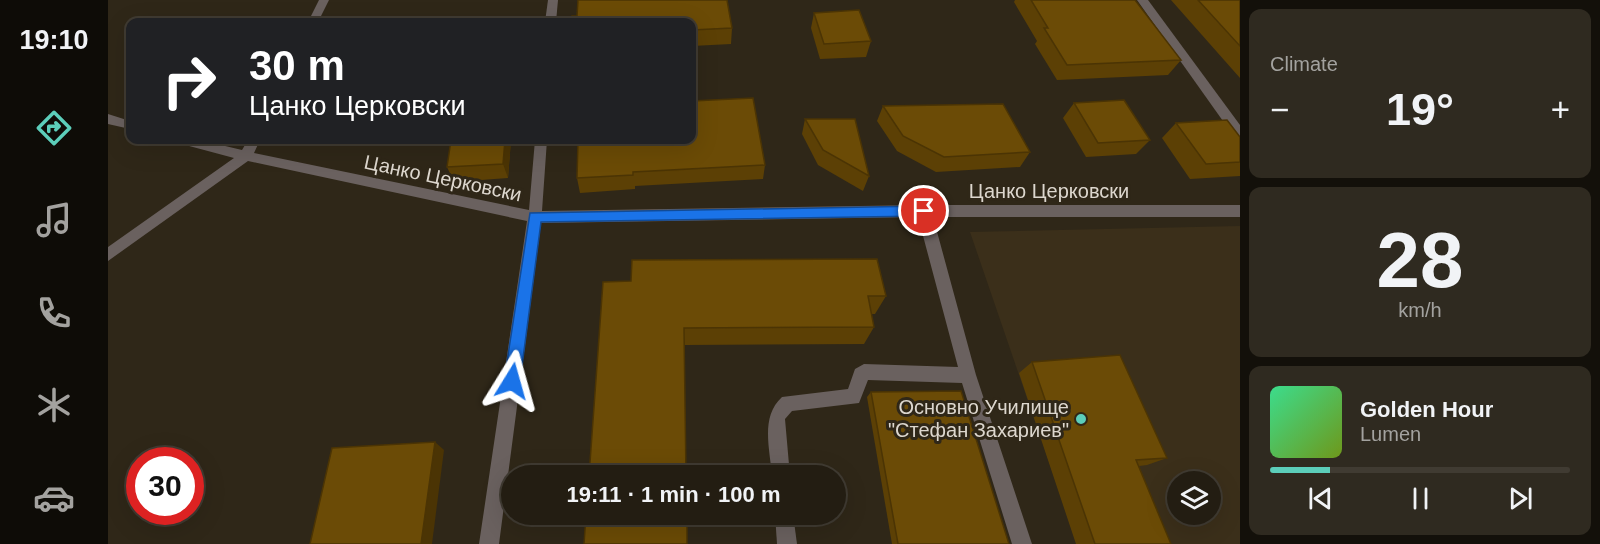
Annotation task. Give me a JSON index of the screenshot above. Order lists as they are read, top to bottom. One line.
{"streets":{"street":["Цанко Церковски"]},"places":["Основно Училище \"Стефан Захариев\""],"page":{"tabs":"19:10","tile":["Climate",["28","km/h"]],"turn":["30 m","Цанко Церковски"],"heat":["−","19°","+"],"song":["Golden Hour","Lumen"],"limit":"30","trip":"19:11 · 1 min · 100 m"}}
